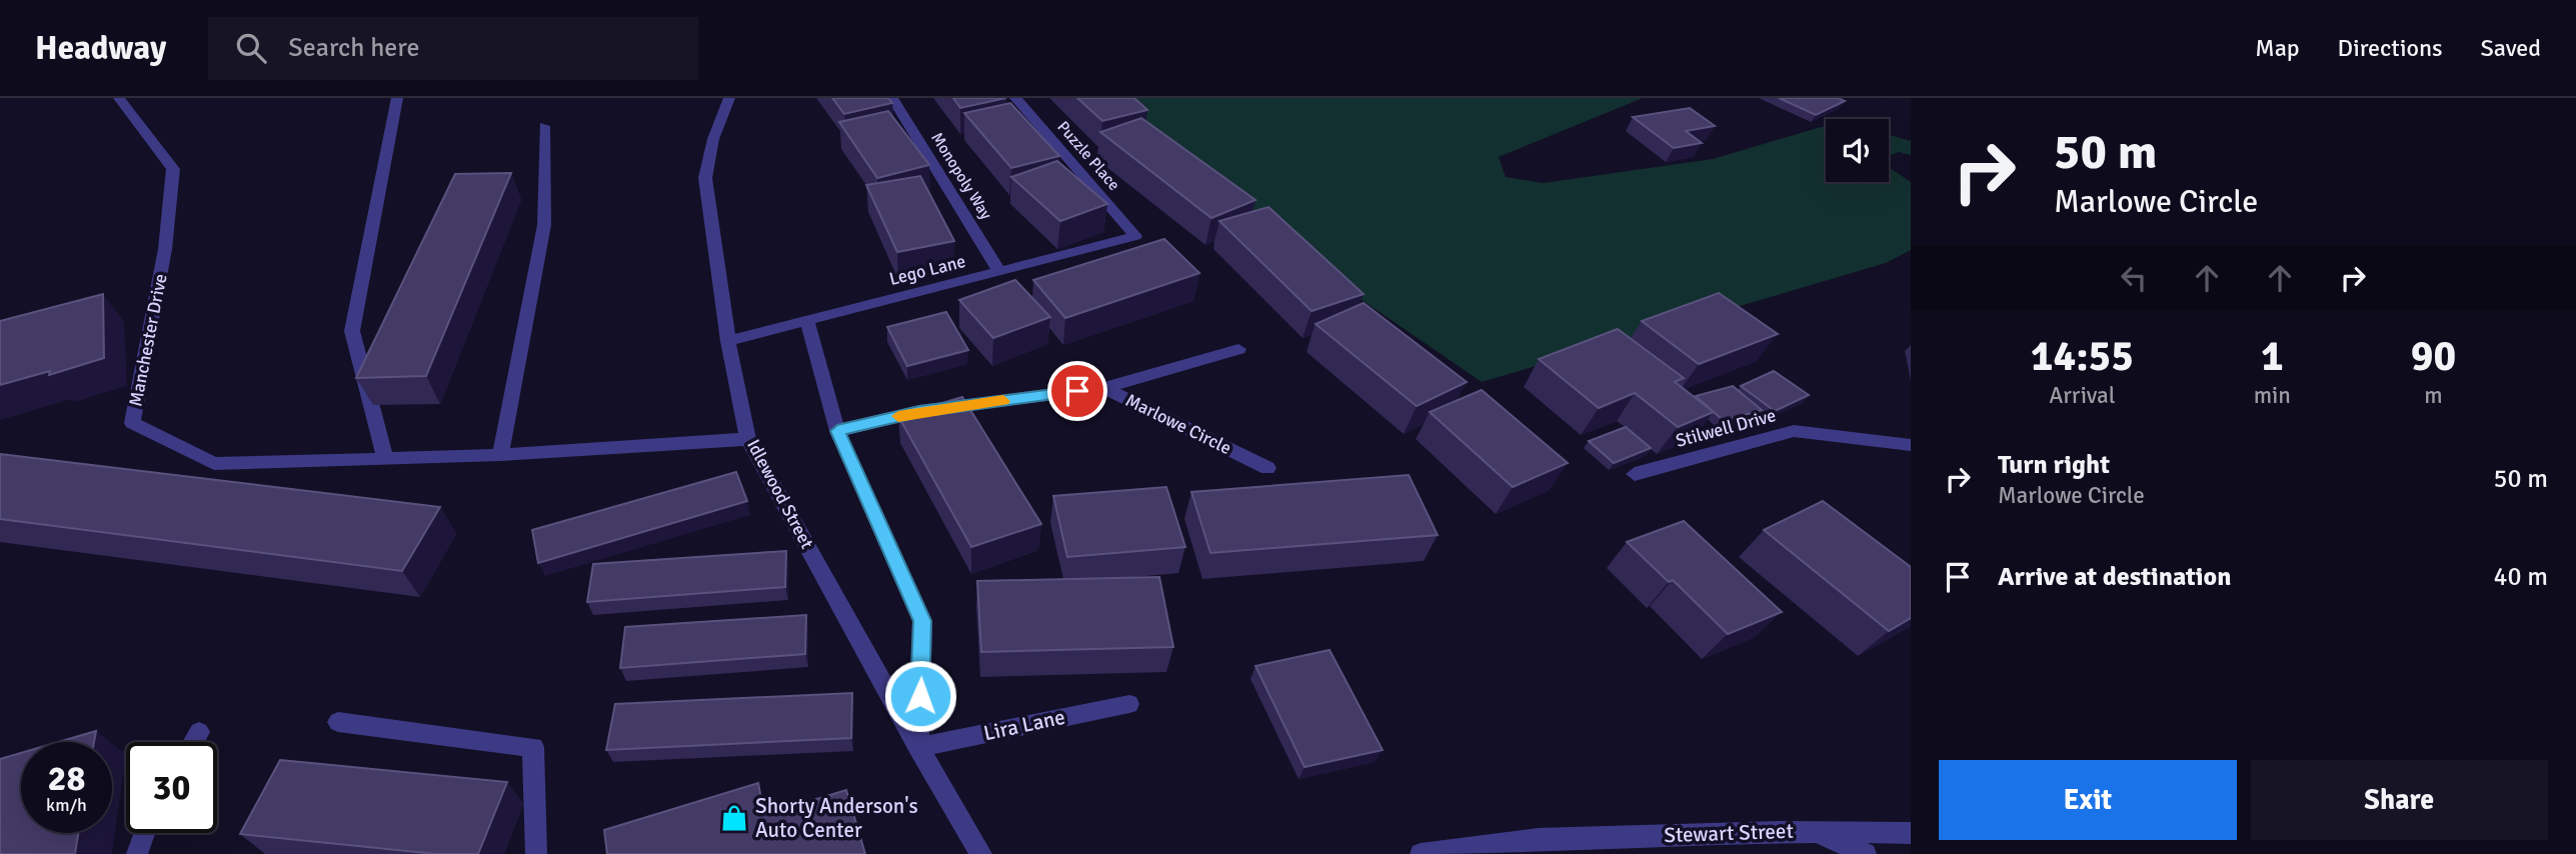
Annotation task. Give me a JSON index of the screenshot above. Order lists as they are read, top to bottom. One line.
{"streets":{"street":["Puzzle Place","Monopoly Way","Lego Lane","Manchester Drive","Marlowe Circle","Stilwell Drive","Idlewood Street","Lira Lane","Stewart Street"]},"crossings":[["Puzzle Place","Lego Lane"],["Monopoly Way","Lego Lane"],["Lego Lane","Idlewood Street"],["Manchester Drive","Idlewood Street"],["Idlewood Street","Lira Lane"]],"places":{"shop":["Shorty Anderson's Auto Center"]},"page":{"header":"Headway","search":"Search here","nav":["Map","Directions","Saved"],"turn":["50 m","Marlowe Circle"],"eta":["14:55","Arrival","1","min","90","m"],"list":[{"name":"Turn right","note":"Marlowe Circle","value":"50 m"},{"name":"Arrive at destination","value":"40 m"}],"speed":"28 km/h","limit":"30","buttons":["Exit","Share"]}}
